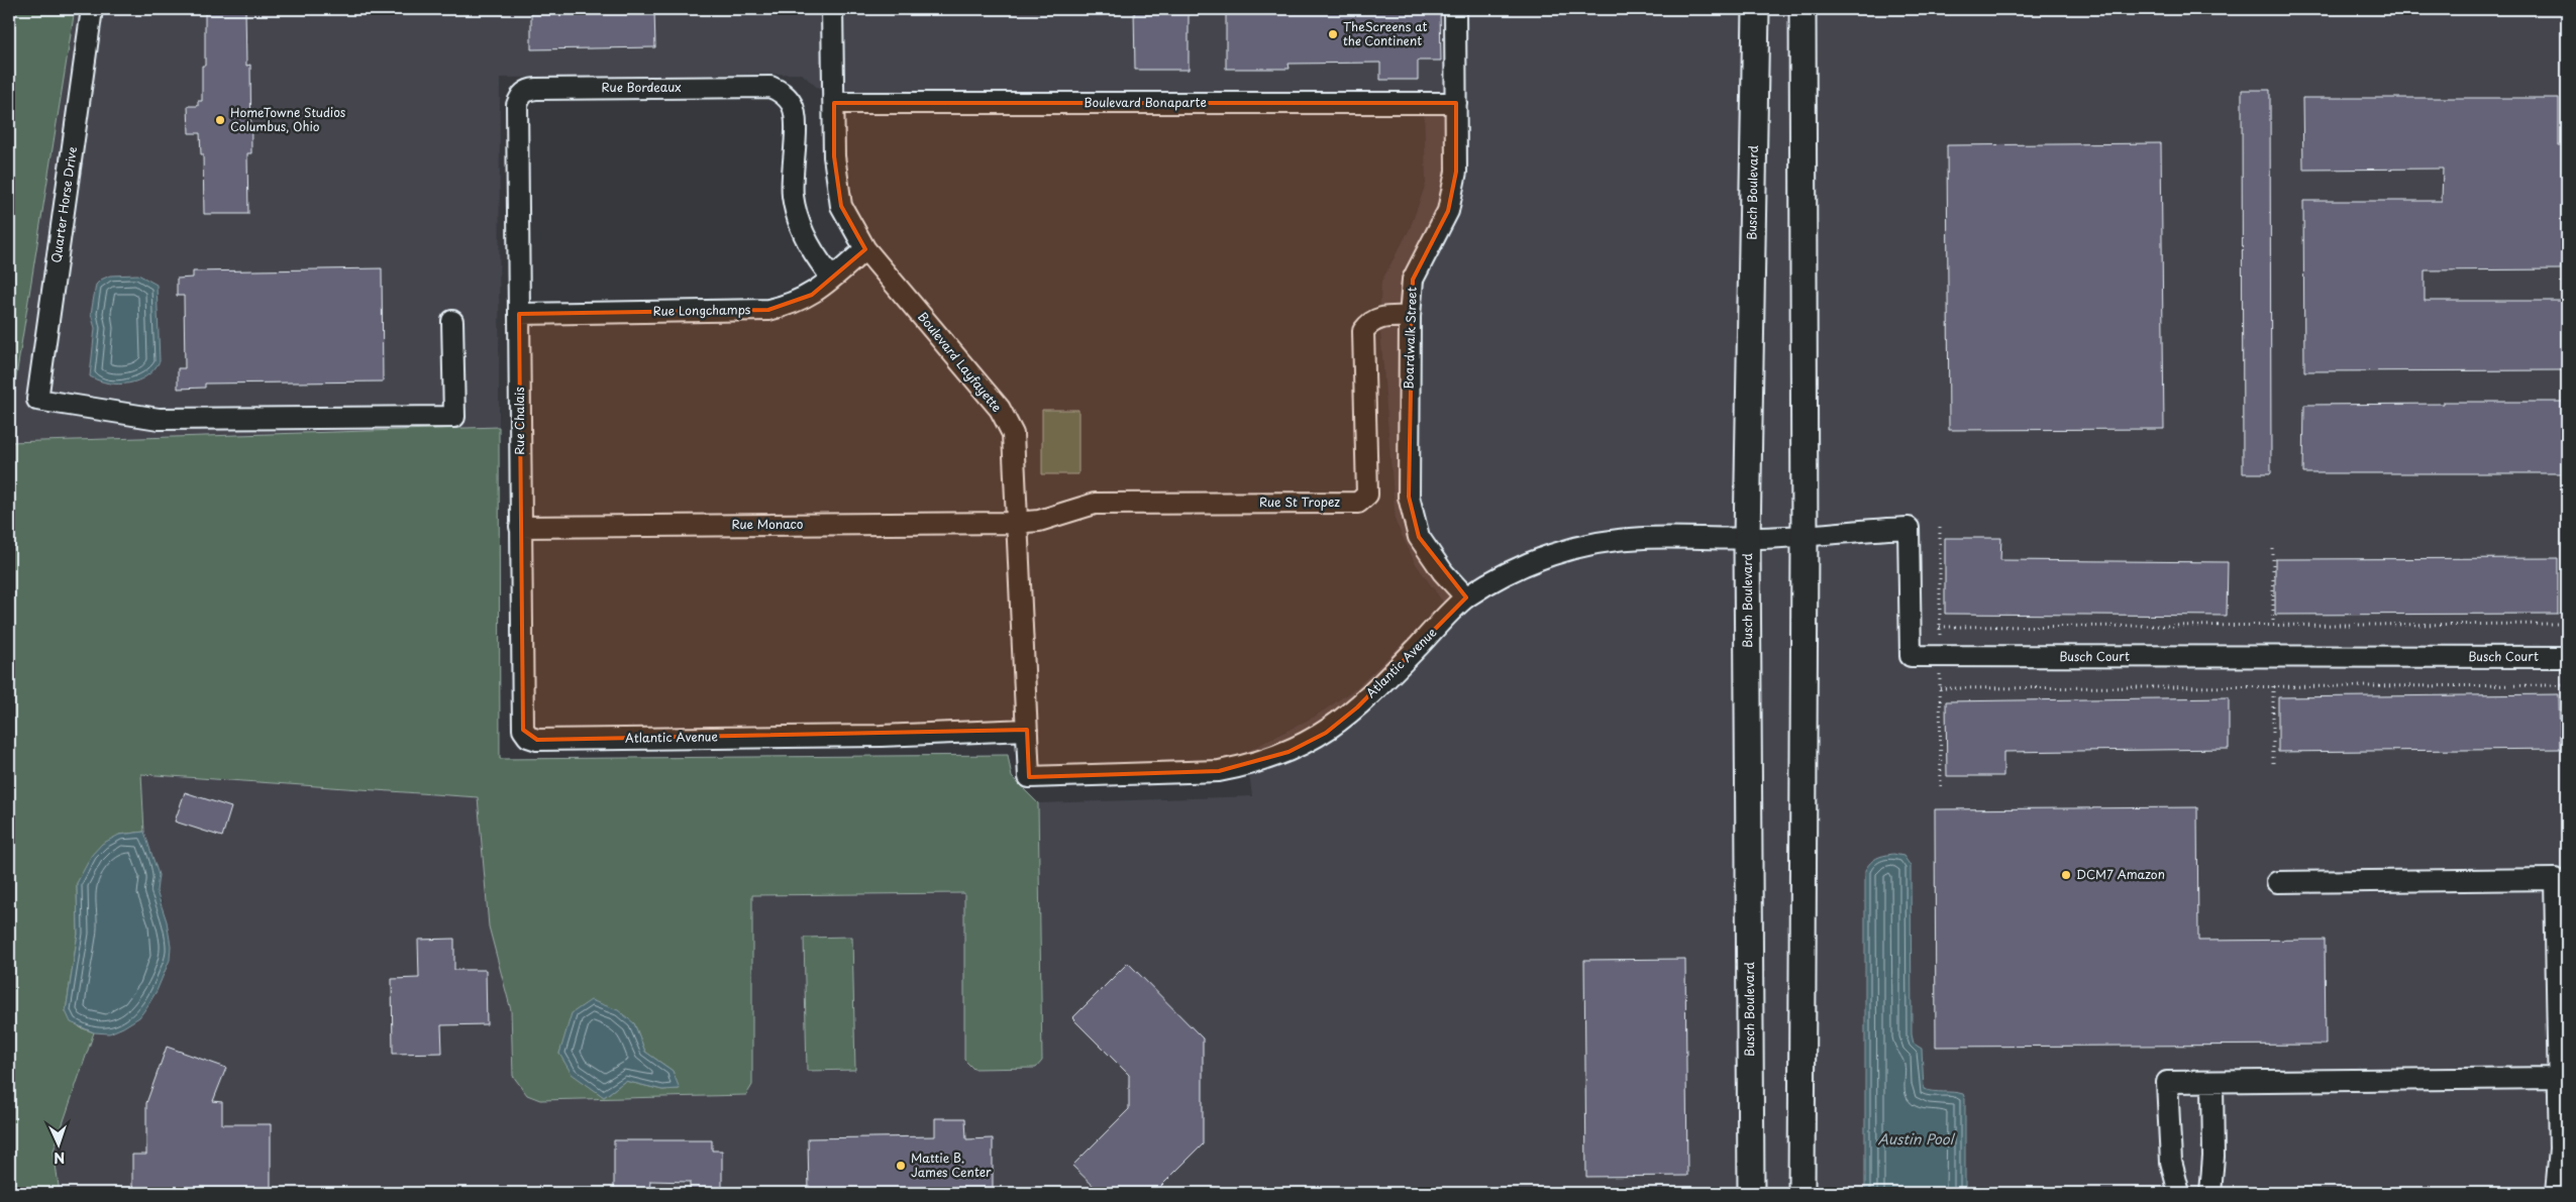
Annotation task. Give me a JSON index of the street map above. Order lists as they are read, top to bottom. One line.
{"streets":{"main road":["Busch Boulevard"],"street":["Rue Bordeaux","Boulevard Bonaparte","Quarter Horse Drive","Rue Longchamps","Boardwalk Street","Boulevard Layfayette","Rue Chalais","Rue St Tropez","Rue Monaco","Busch Court","Atlantic Avenue"]},"crossings":[["Rue Bordeaux","Rue Longchamps"],["Rue Bordeaux","Rue Chalais"],["Boulevard Bonaparte","Boardwalk Street"],["Boulevard Bonaparte","Boulevard Layfayette"],["Busch Boulevard","Busch Court"],["Busch Boulevard","Atlantic Avenue"],["Rue Longchamps","Boulevard Layfayette"],["Rue Longchamps","Rue Chalais"],["Boardwalk Street","Rue St Tropez"],["Boardwalk Street","Atlantic Avenue"],["Boulevard Layfayette","Rue St Tropez"],["Boulevard Layfayette","Rue Monaco"],["Boulevard Layfayette","Atlantic Avenue"],["Rue Chalais","Rue Monaco"],["Rue Chalais","Atlantic Avenue"],["Rue St Tropez","Rue Monaco"],["Rue Monaco","Atlantic Avenue"],["Busch Court","Atlantic Avenue"]],"water":["Austin Pool"],"places":["TheScreens at the Continent","HomeTowne Studios Columbus, Ohio","DCM7 Amazon","Mattie B. James Center"],"north":"bottom"}
